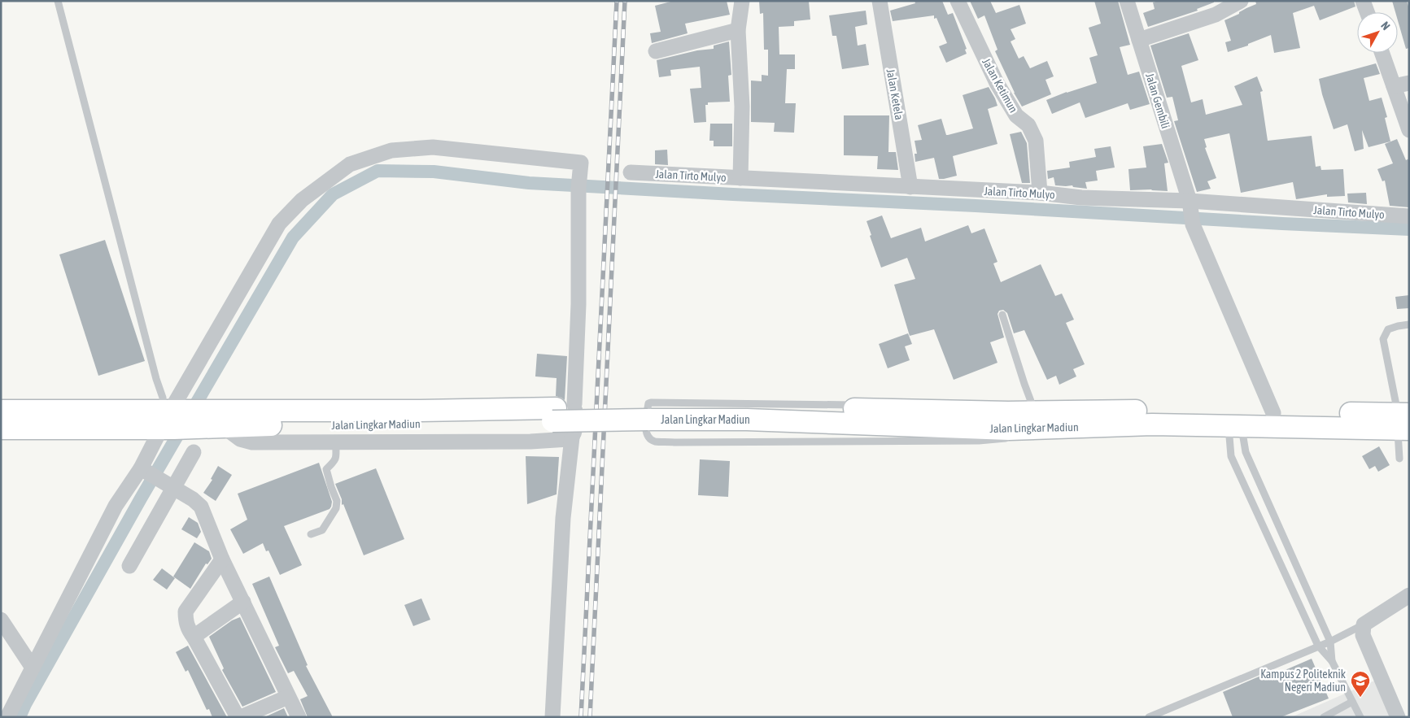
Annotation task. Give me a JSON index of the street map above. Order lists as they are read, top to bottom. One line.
{"streets":{"main road":["Jalan Lingkar Madiun"],"street":["Jalan Ketimun","Jalan Ketela","Jalan Gembili","Jalan Tirto Mulyo"]},"crossings":[["Jalan Ketimun","Jalan Tirto Mulyo"],["Jalan Ketela","Jalan Tirto Mulyo"],["Jalan Gembili","Jalan Tirto Mulyo"],["Jalan Gembili","Jalan Lingkar Madiun"]],"places":{"school or university":["Kampus 2 Politeknik Negeri Madiun"]},"north":"top right"}
